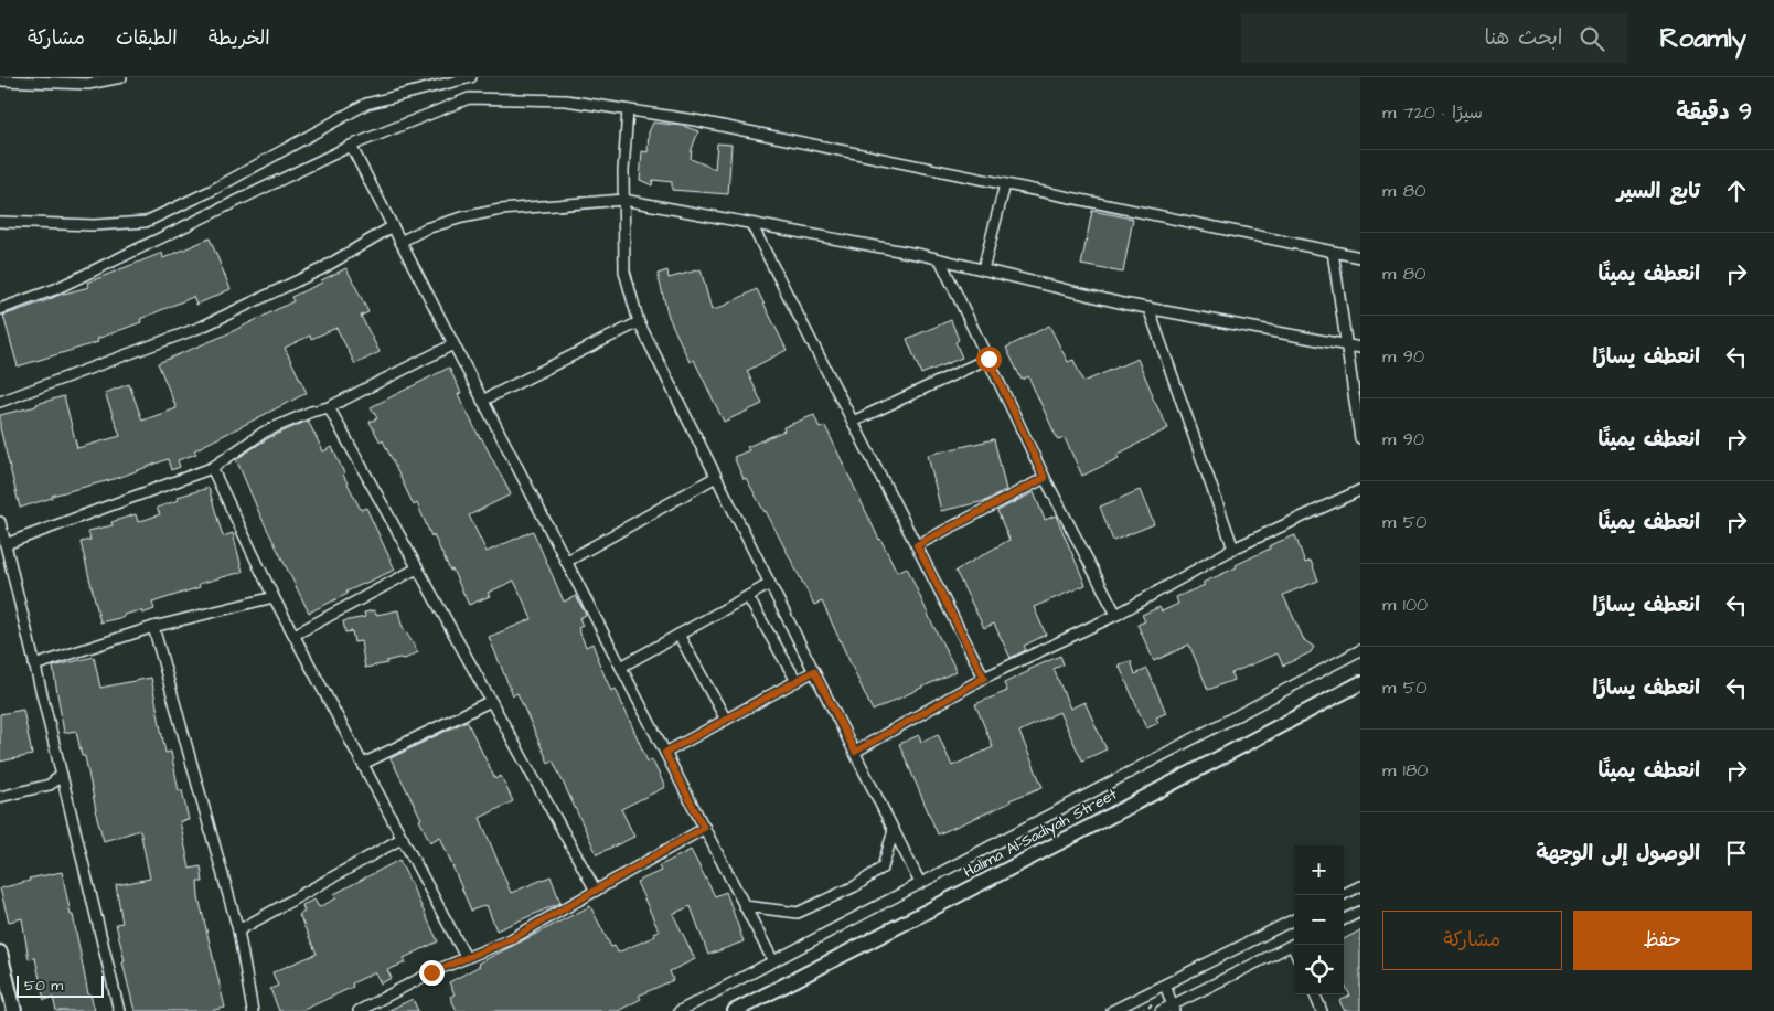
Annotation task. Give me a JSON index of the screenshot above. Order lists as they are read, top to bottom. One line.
{"streets":{"street":["Halima Al-Sadiyah Street"]},"scale_bar":"50 m","page":{"header":"Roamly","search":"ابحث هنا","nav":["الخريطة","الطبقات","مشاركة"],"heading":["9 دقيقة","سيرًا · 720 m"],"list":[["تابع السير","80 m"],["انعطف يمينًا","80 m"],["انعطف يسارًا","90 m"],["انعطف يمينًا","90 m"],["انعطف يمينًا","50 m"],["انعطف يسارًا","100 m"],["انعطف يسارًا","50 m"],["انعطف يمينًا","180 m"],"الوصول إلى الوجهة"],"map_buttons":["+","−"],"buttons":["حفظ","مشاركة"],"scale":"50 m"}}
